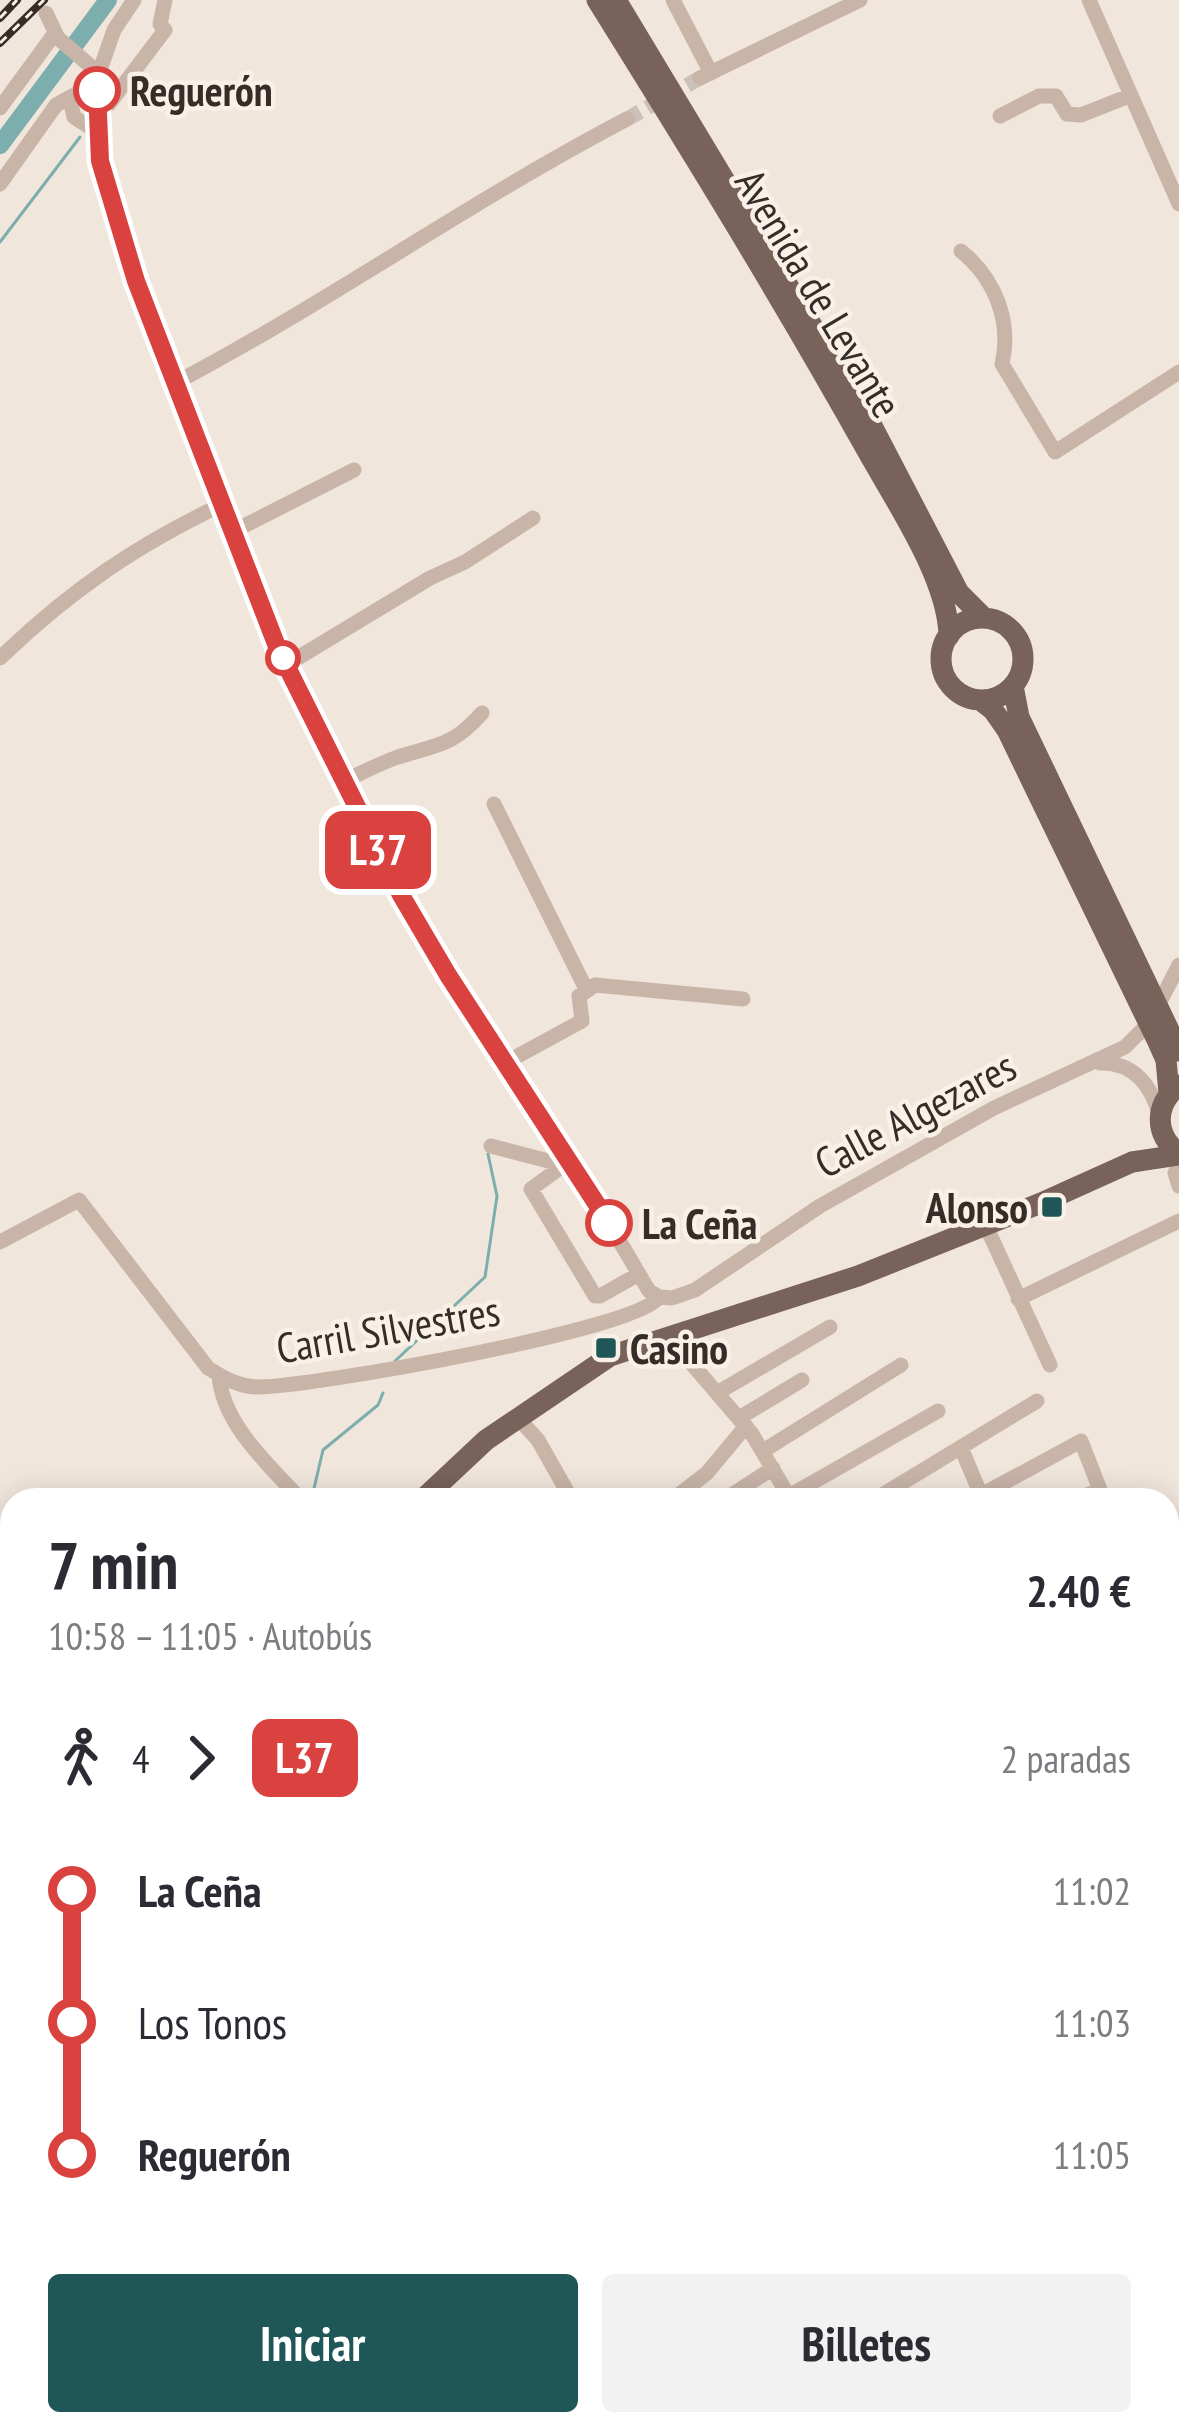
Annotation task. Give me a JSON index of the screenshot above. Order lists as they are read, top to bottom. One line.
{"streets":{"main road":["Avenida de Levante"],"street":["Calle Algezares","Carril Silvestres"]},"crossings":[["Calle Algezares","Carril Silvestres"]],"places":{"other":["Reguerón","La Ceña"],"transit":["Alonso","Casino"]},"lines":["bus line L37"],"page":{"on_map":"L37","heading":["7 min","10:58 – 11:05 · Autobús","2.40 €"],"legs":["4","L37","2 paradas"],"list":[{"name":"La Ceña","value":"11:02"},{"name":"Los Tonos","value":"11:03"},{"name":"Reguerón","value":"11:05"}],"buttons":["Iniciar","Billetes"]}}
